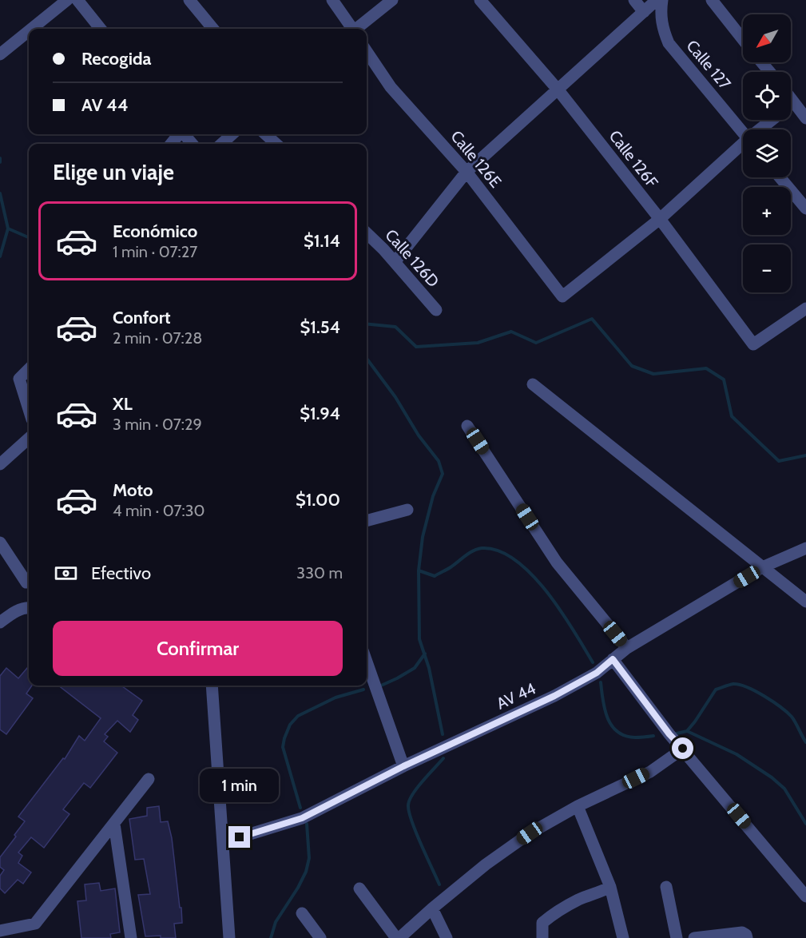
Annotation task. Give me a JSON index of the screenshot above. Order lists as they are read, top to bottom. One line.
{"streets":{"street":["Calle 127","Calle 126E","Calle 126F","Calle 126D","AV 44"]},"crossings":[["Calle 126E","Calle 126F"]],"north":"bottom left","page":{"map_buttons":["+","−"],"banner":["Recogida","AV 44"],"heading":"Elige un viaje","list":[{"name":"Económico","note":"1 min · 07:27","value":"$1.14"},{"name":"Confort","note":"2 min · 07:28","value":"$1.54"},{"name":"XL","note":"3 min · 07:29","value":"$1.94"},{"name":"Moto","note":"4 min · 07:30","value":"$1.00"}],"pay":["Efectivo","330 m"],"buttons":"Confirmar","bubble":"1 min"}}
